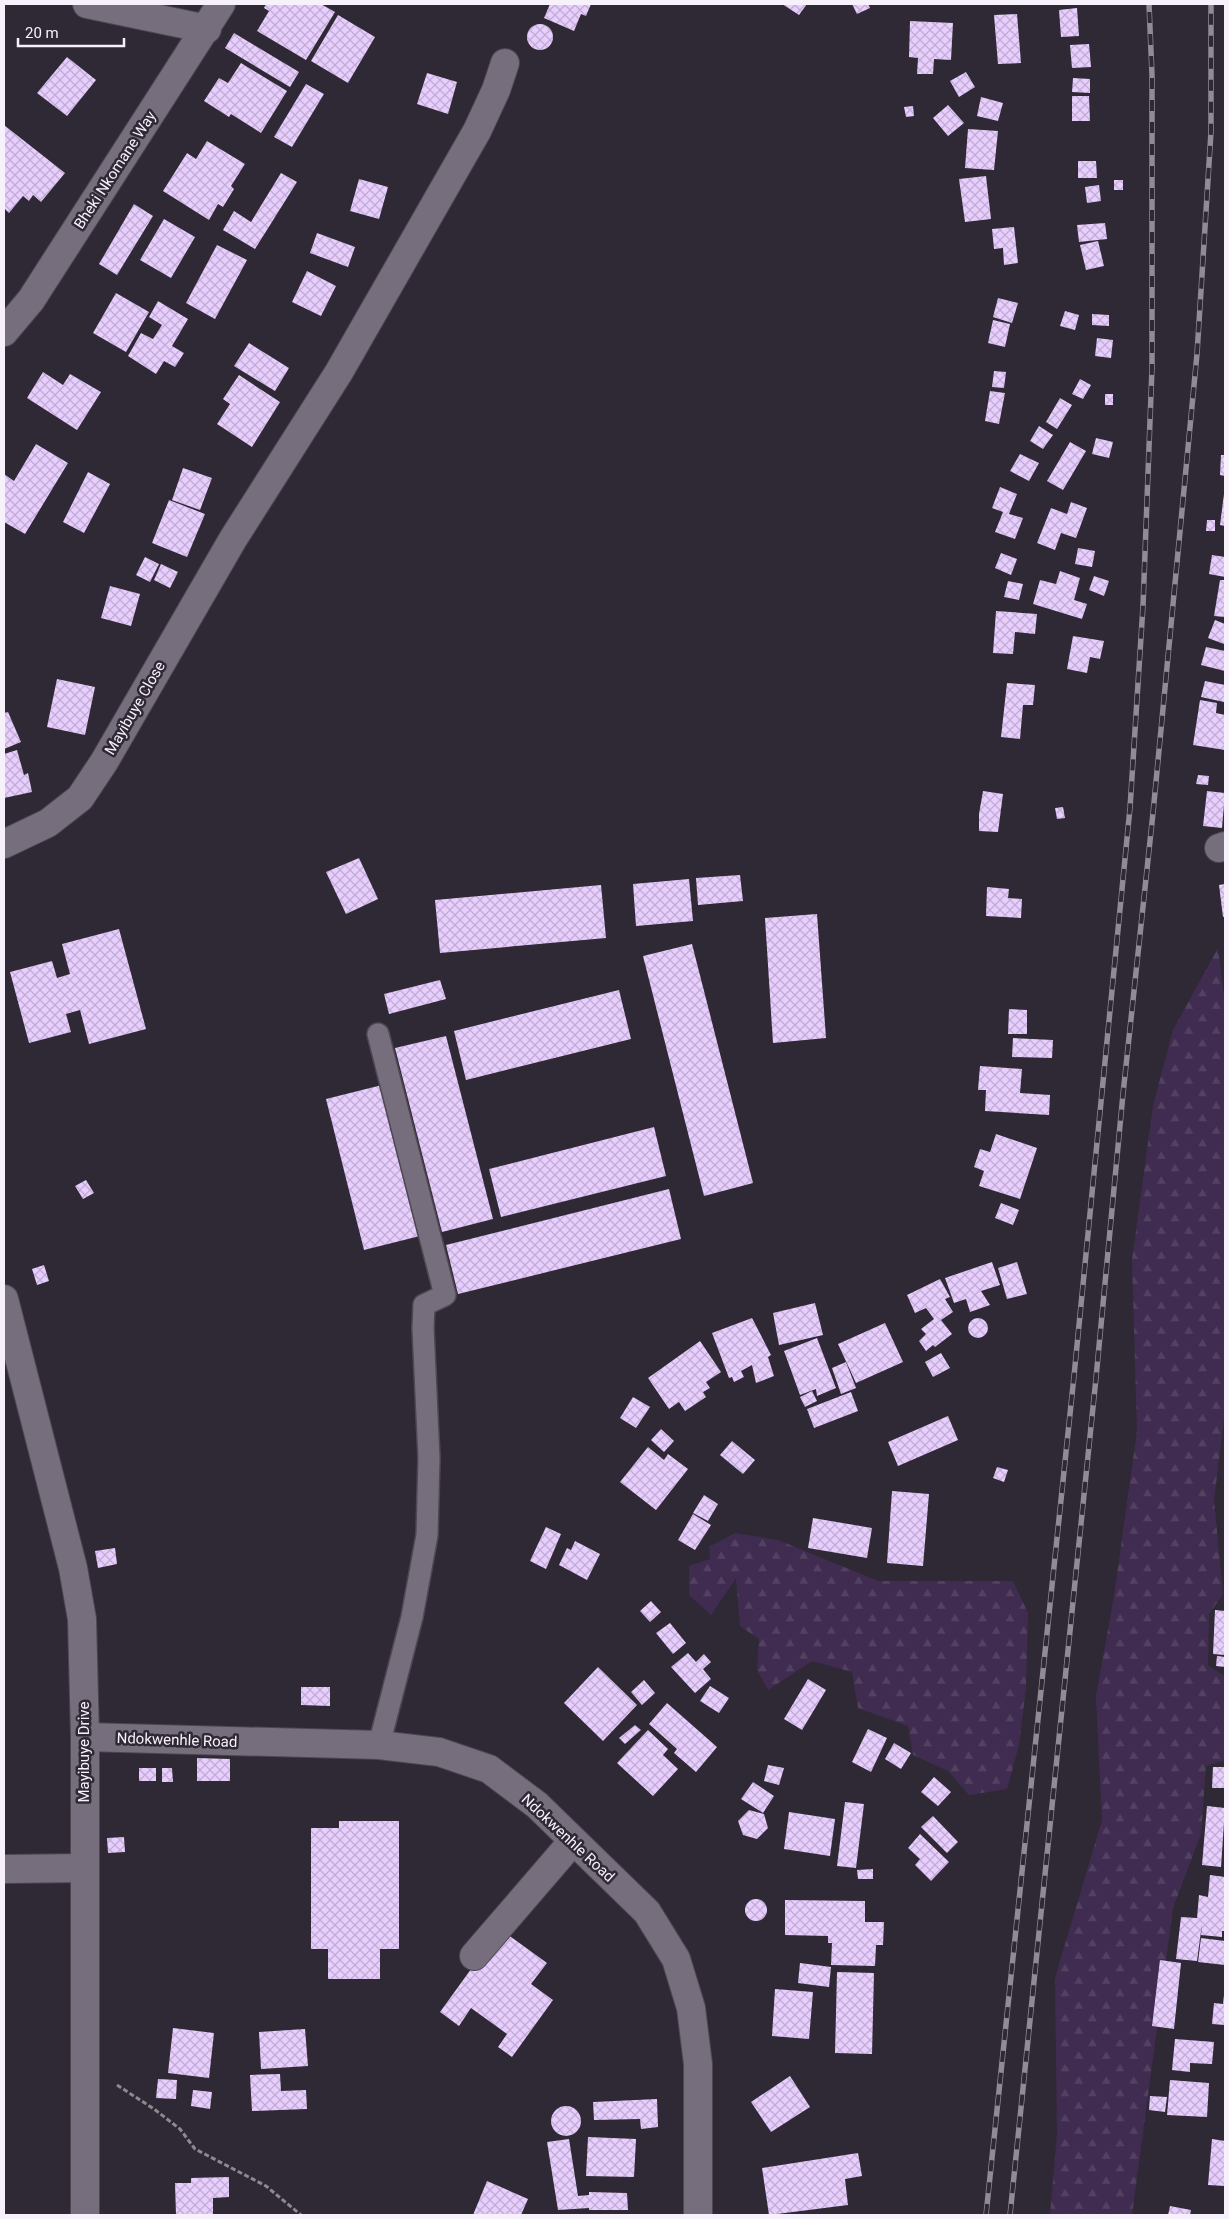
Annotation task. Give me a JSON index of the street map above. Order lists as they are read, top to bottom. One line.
{"streets":{"street":["Bheki Nkomane Way","Mayibuye Close","Ndokwenhle Road","Mayibuye Drive"]},"crossings":[["Ndokwenhle Road","Mayibuye Drive"]],"scale_bar":"20 m"}
